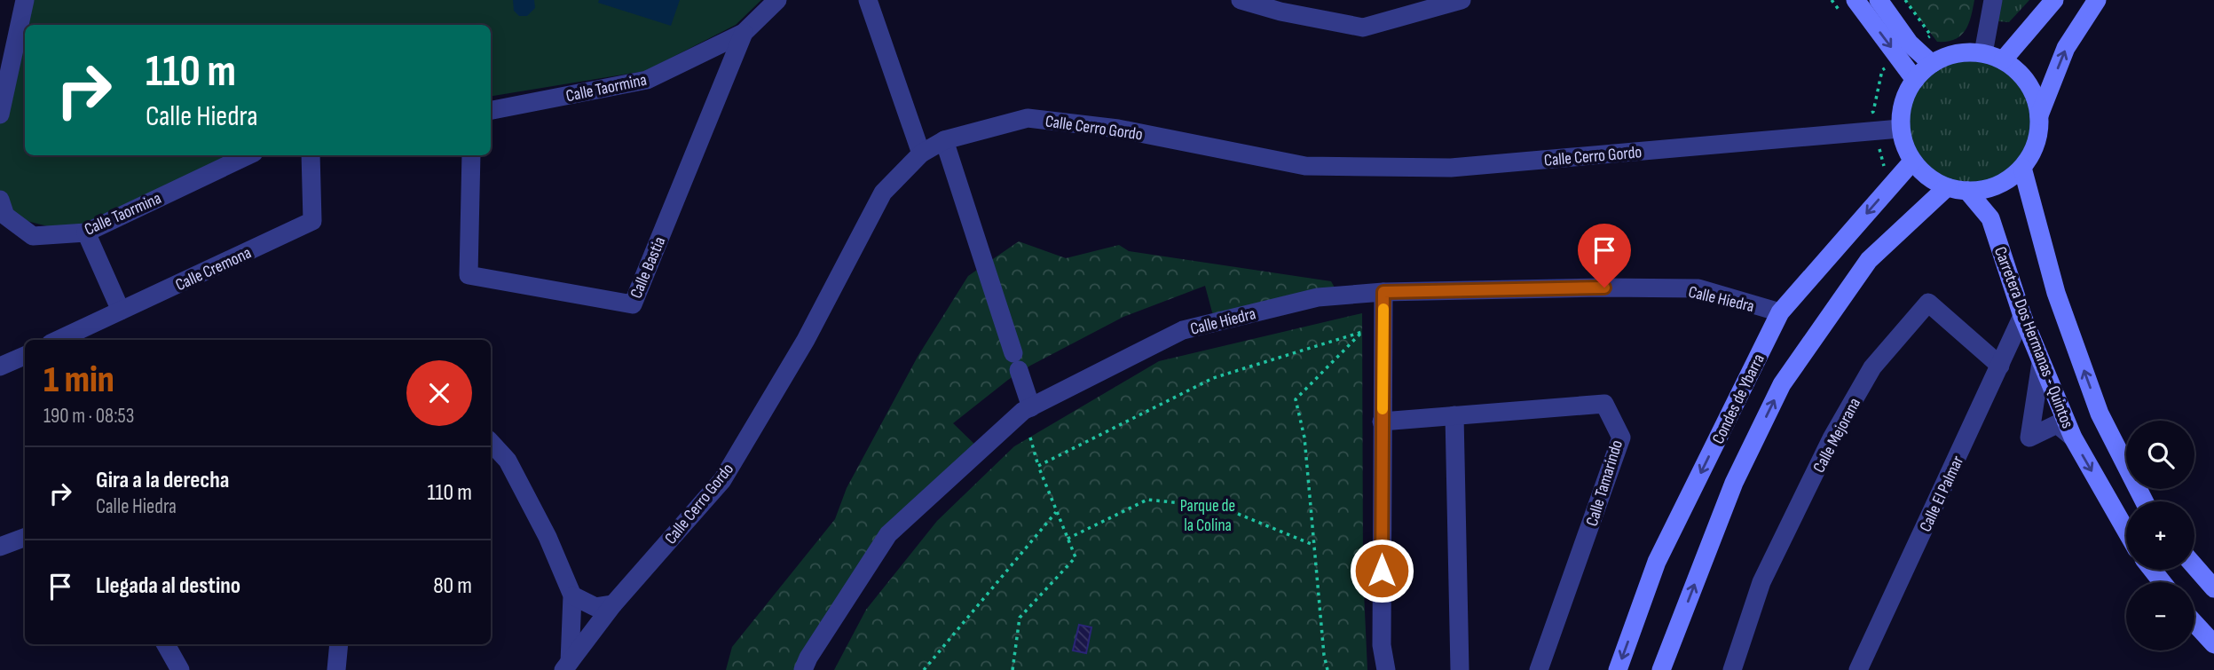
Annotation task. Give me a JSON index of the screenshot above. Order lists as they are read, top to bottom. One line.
{"streets":{"main road":["Carretera Dos Hermanas - Quintos","Condes de Ybarra"],"street":["Calle Taormina","Calle Cerro Gordo","Calle Bastia","Calle Cremona","Calle Hiedra","Calle Mejorana","Calle Tamarindo","Calle El Palmar"]},"crossings":[["Calle Taormina","Calle Bastia"],["Calle Cerro Gordo","Carretera Dos Hermanas - Quintos"],["Calle Cerro Gordo","Condes de Ybarra"],["Calle Hiedra","Condes de Ybarra"],["Carretera Dos Hermanas - Quintos","Condes de Ybarra"],["Carretera Dos Hermanas - Quintos","Calle El Palmar"],["Calle Mejorana","Calle El Palmar"]],"parks":["Parque de la Colina"],"page":{"turn":["110 m","Calle Hiedra"],"heading":["1 min","190 m · 08:53"],"map_buttons":["+","−"],"list":[{"name":"Gira a la derecha","note":"Calle Hiedra","value":"110 m"},{"name":"Llegada al destino","value":"80 m"}]}}
